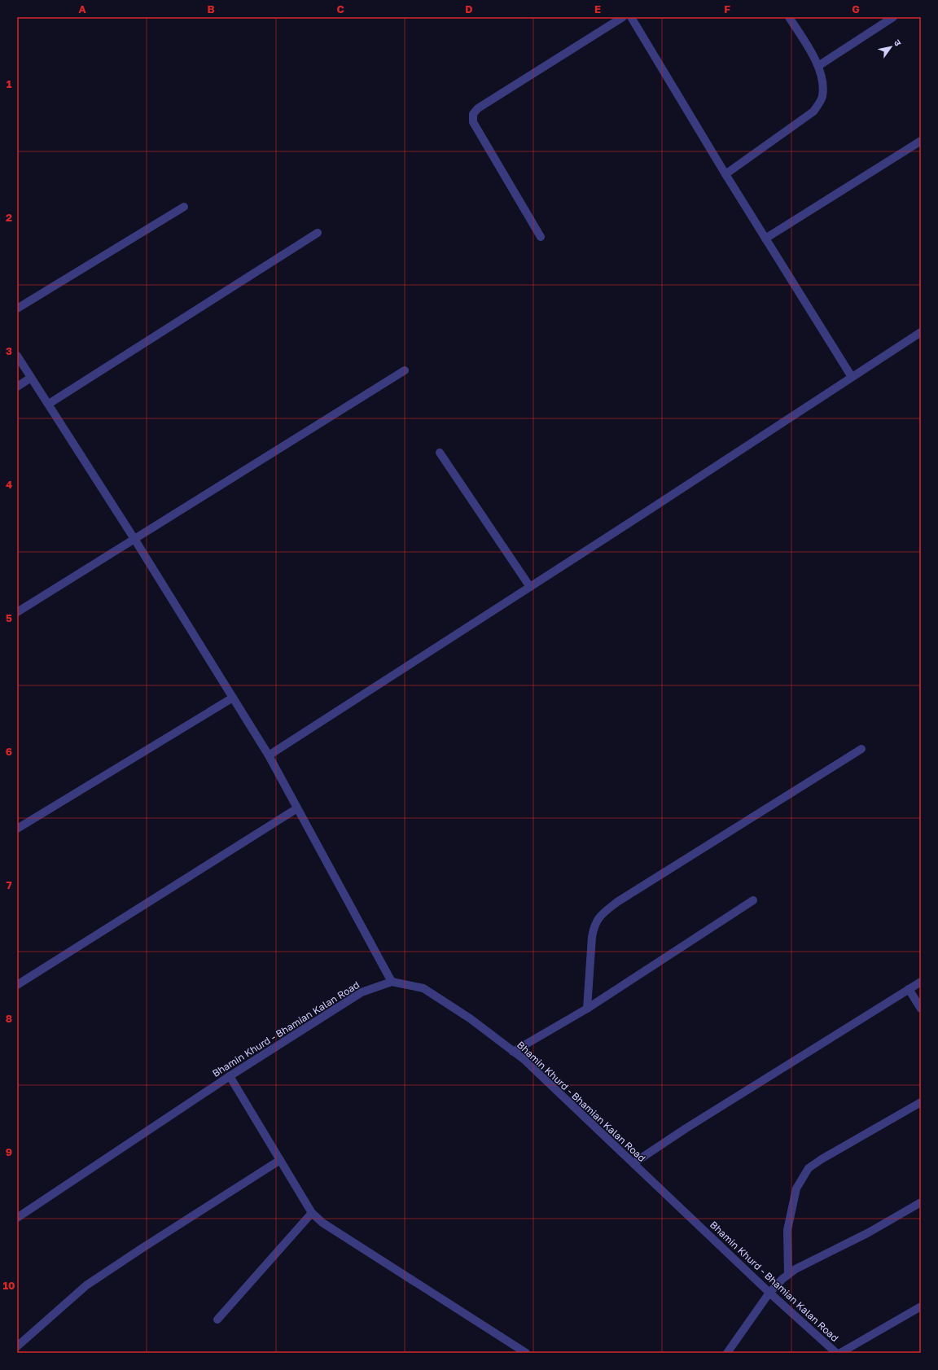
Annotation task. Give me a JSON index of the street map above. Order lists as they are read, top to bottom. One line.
{"streets":{"street":["Bhamin Khurd - Bhamian Kalan Road"]},"north":"top right","grid":{"columns":["A","B","C","D","E","F","G"],"rows":["1","2","3","4","5","6","7","8","9","10"]}}
